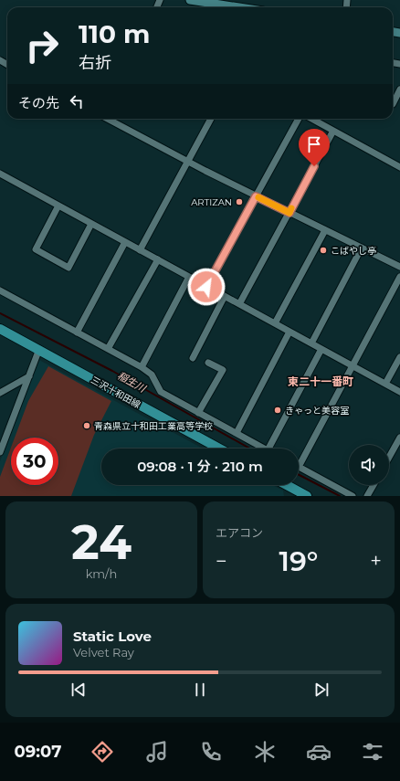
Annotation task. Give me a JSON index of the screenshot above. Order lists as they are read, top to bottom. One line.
{"streets":{"main road":["三沢十和田線"]},"districts":["東二十一番町"],"water":["稲生川"],"places":["ARTIZAN","こばやし亭","きゃっと美容室","青森県立十和田工業高等学校"],"page":{"turn":["110 m","右折"],"then":"その先","limit":"30","trip":"09:08 · 1 分 · 210 m","tile":[["24","km/h"],"エアコン"],"heat":["−","19°","+"],"song":["Static Love","Velvet Ray"],"tabs":"09:07"}}
